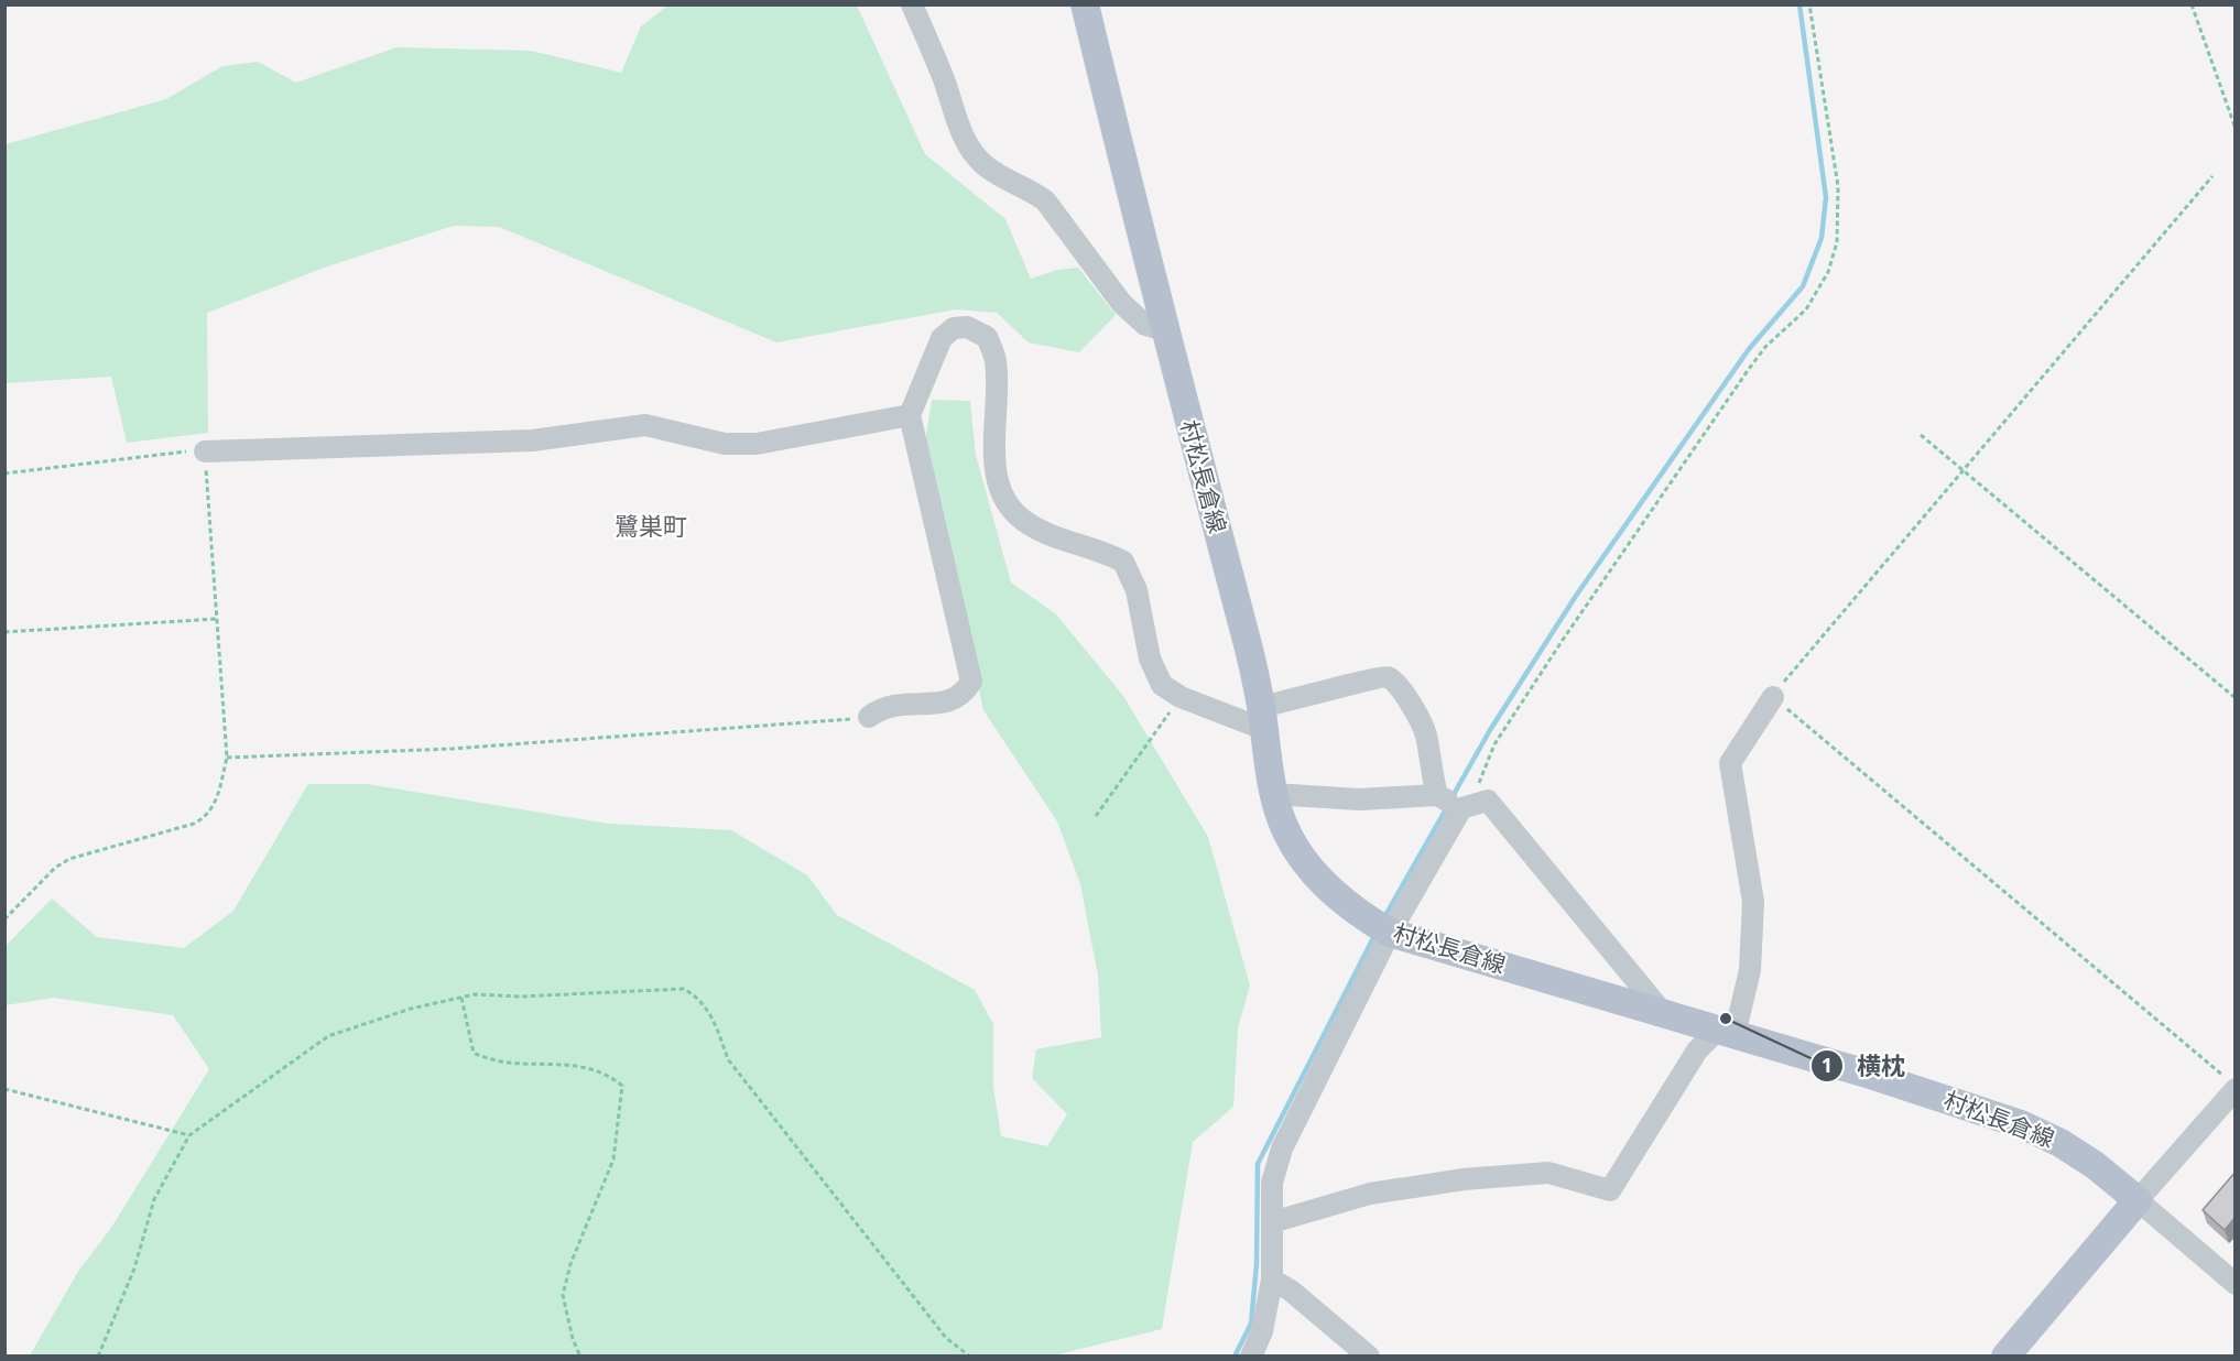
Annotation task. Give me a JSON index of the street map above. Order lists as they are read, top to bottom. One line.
{"streets":{"main road":["村松長倉線"]},"districts":["鷺巣町"],"places":["横枕"]}
